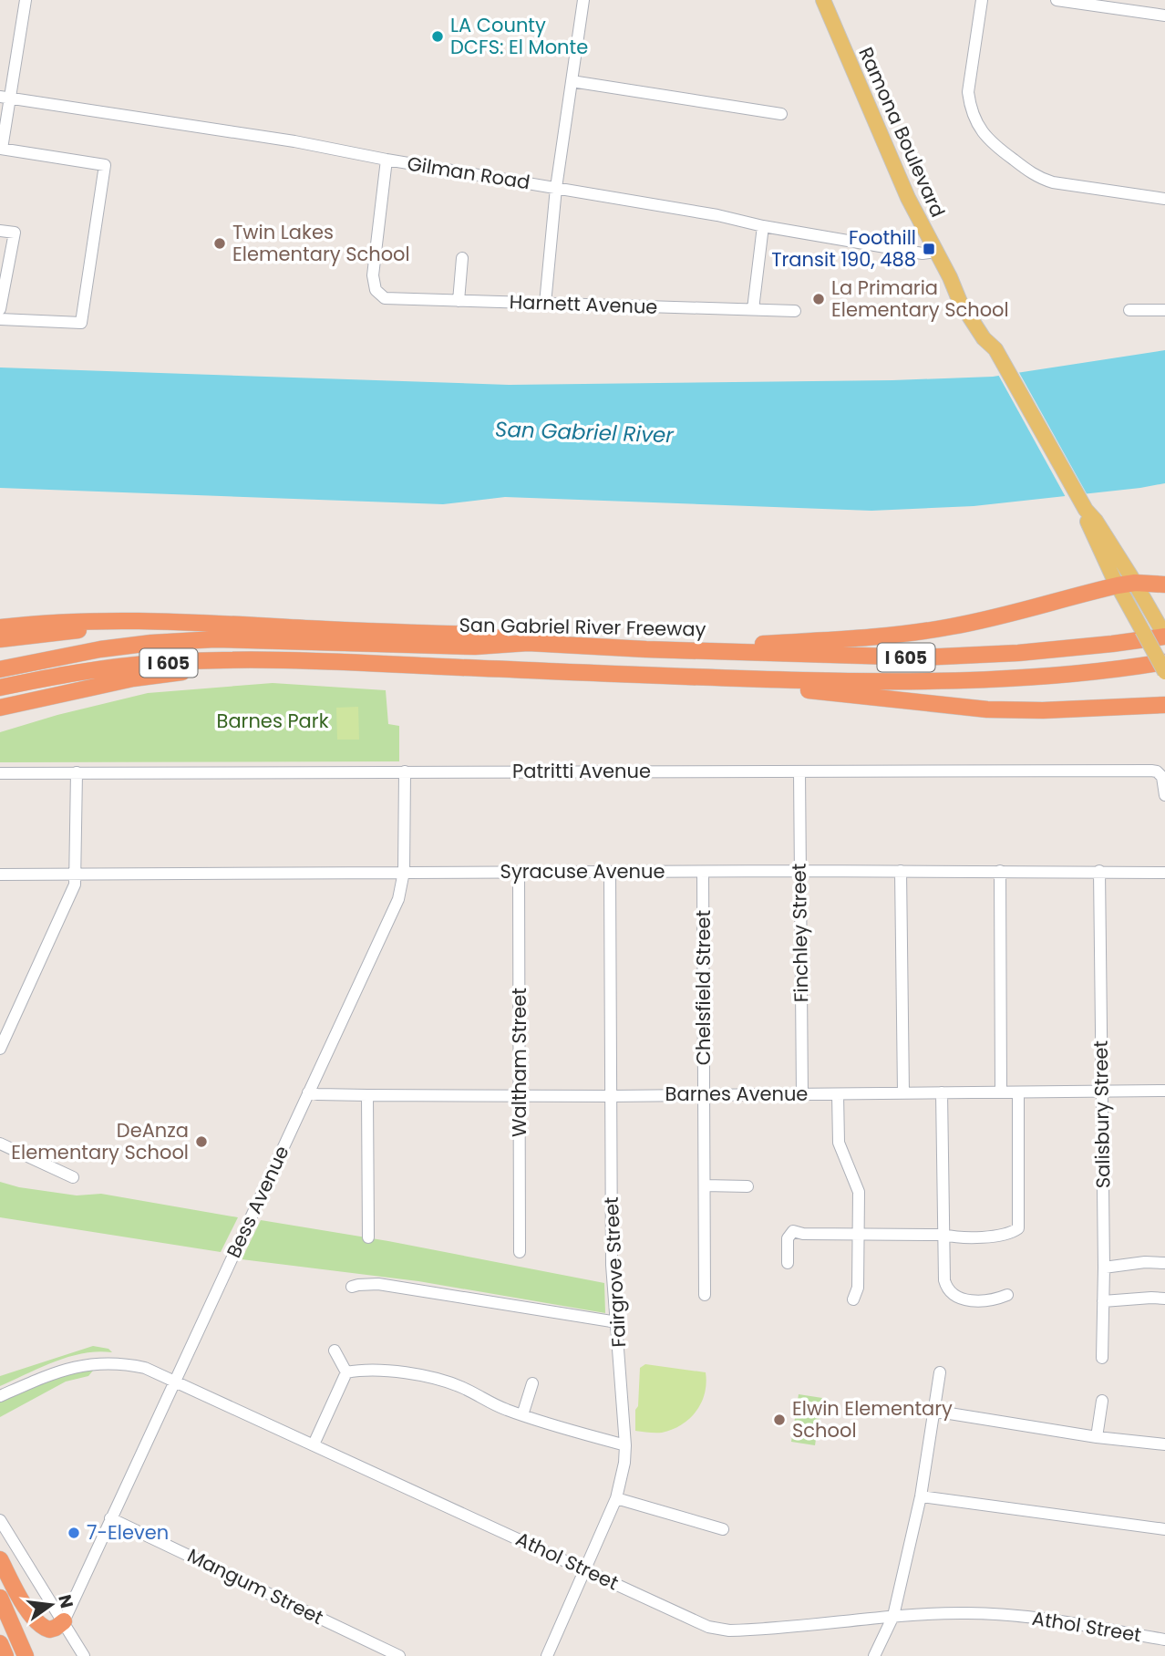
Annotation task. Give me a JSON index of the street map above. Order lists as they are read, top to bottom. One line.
{"streets":{"highway":["San Gabriel River Freeway","I 605"],"main road":["Ramona Boulevard"],"street":["Gilman Road","Harnett Avenue","Patritti Avenue","Syracuse Avenue","Finchley Street","Chelsfield Street","Waltham Street","Barnes Avenue","Salisbury Street","Bess Avenue","Fairgrove Street","Athol Street","Mangum Street"]},"crossings":[["Ramona Boulevard","Gilman Road"],["Ramona Boulevard","San Gabriel River Freeway"],["Gilman Road","Harnett Avenue"],["Patritti Avenue","Finchley Street"],["Patritti Avenue","Bess Avenue"],["Syracuse Avenue","Finchley Street"],["Syracuse Avenue","Chelsfield Street"],["Syracuse Avenue","Waltham Street"],["Syracuse Avenue","Salisbury Street"],["Syracuse Avenue","Bess Avenue"],["Syracuse Avenue","Fairgrove Street"],["Finchley Street","Barnes Avenue"],["Chelsfield Street","Barnes Avenue"],["Waltham Street","Barnes Avenue"],["Barnes Avenue","Salisbury Street"],["Barnes Avenue","Bess Avenue"],["Barnes Avenue","Fairgrove Street"],["Bess Avenue","Athol Street"],["Bess Avenue","Mangum Street"],["Fairgrove Street","Athol Street"]],"water":["San Gabriel River"],"parks":["Barnes Park"],"places":{"other":["LA County DCFS: El Monte","Twin Lakes Elementary School","La Primaria Elementary School","DeAnza Elementary School","Elwin Elementary School","7-Eleven"],"transit":["Foothill Transit 190, 488"]},"north":"right"}
